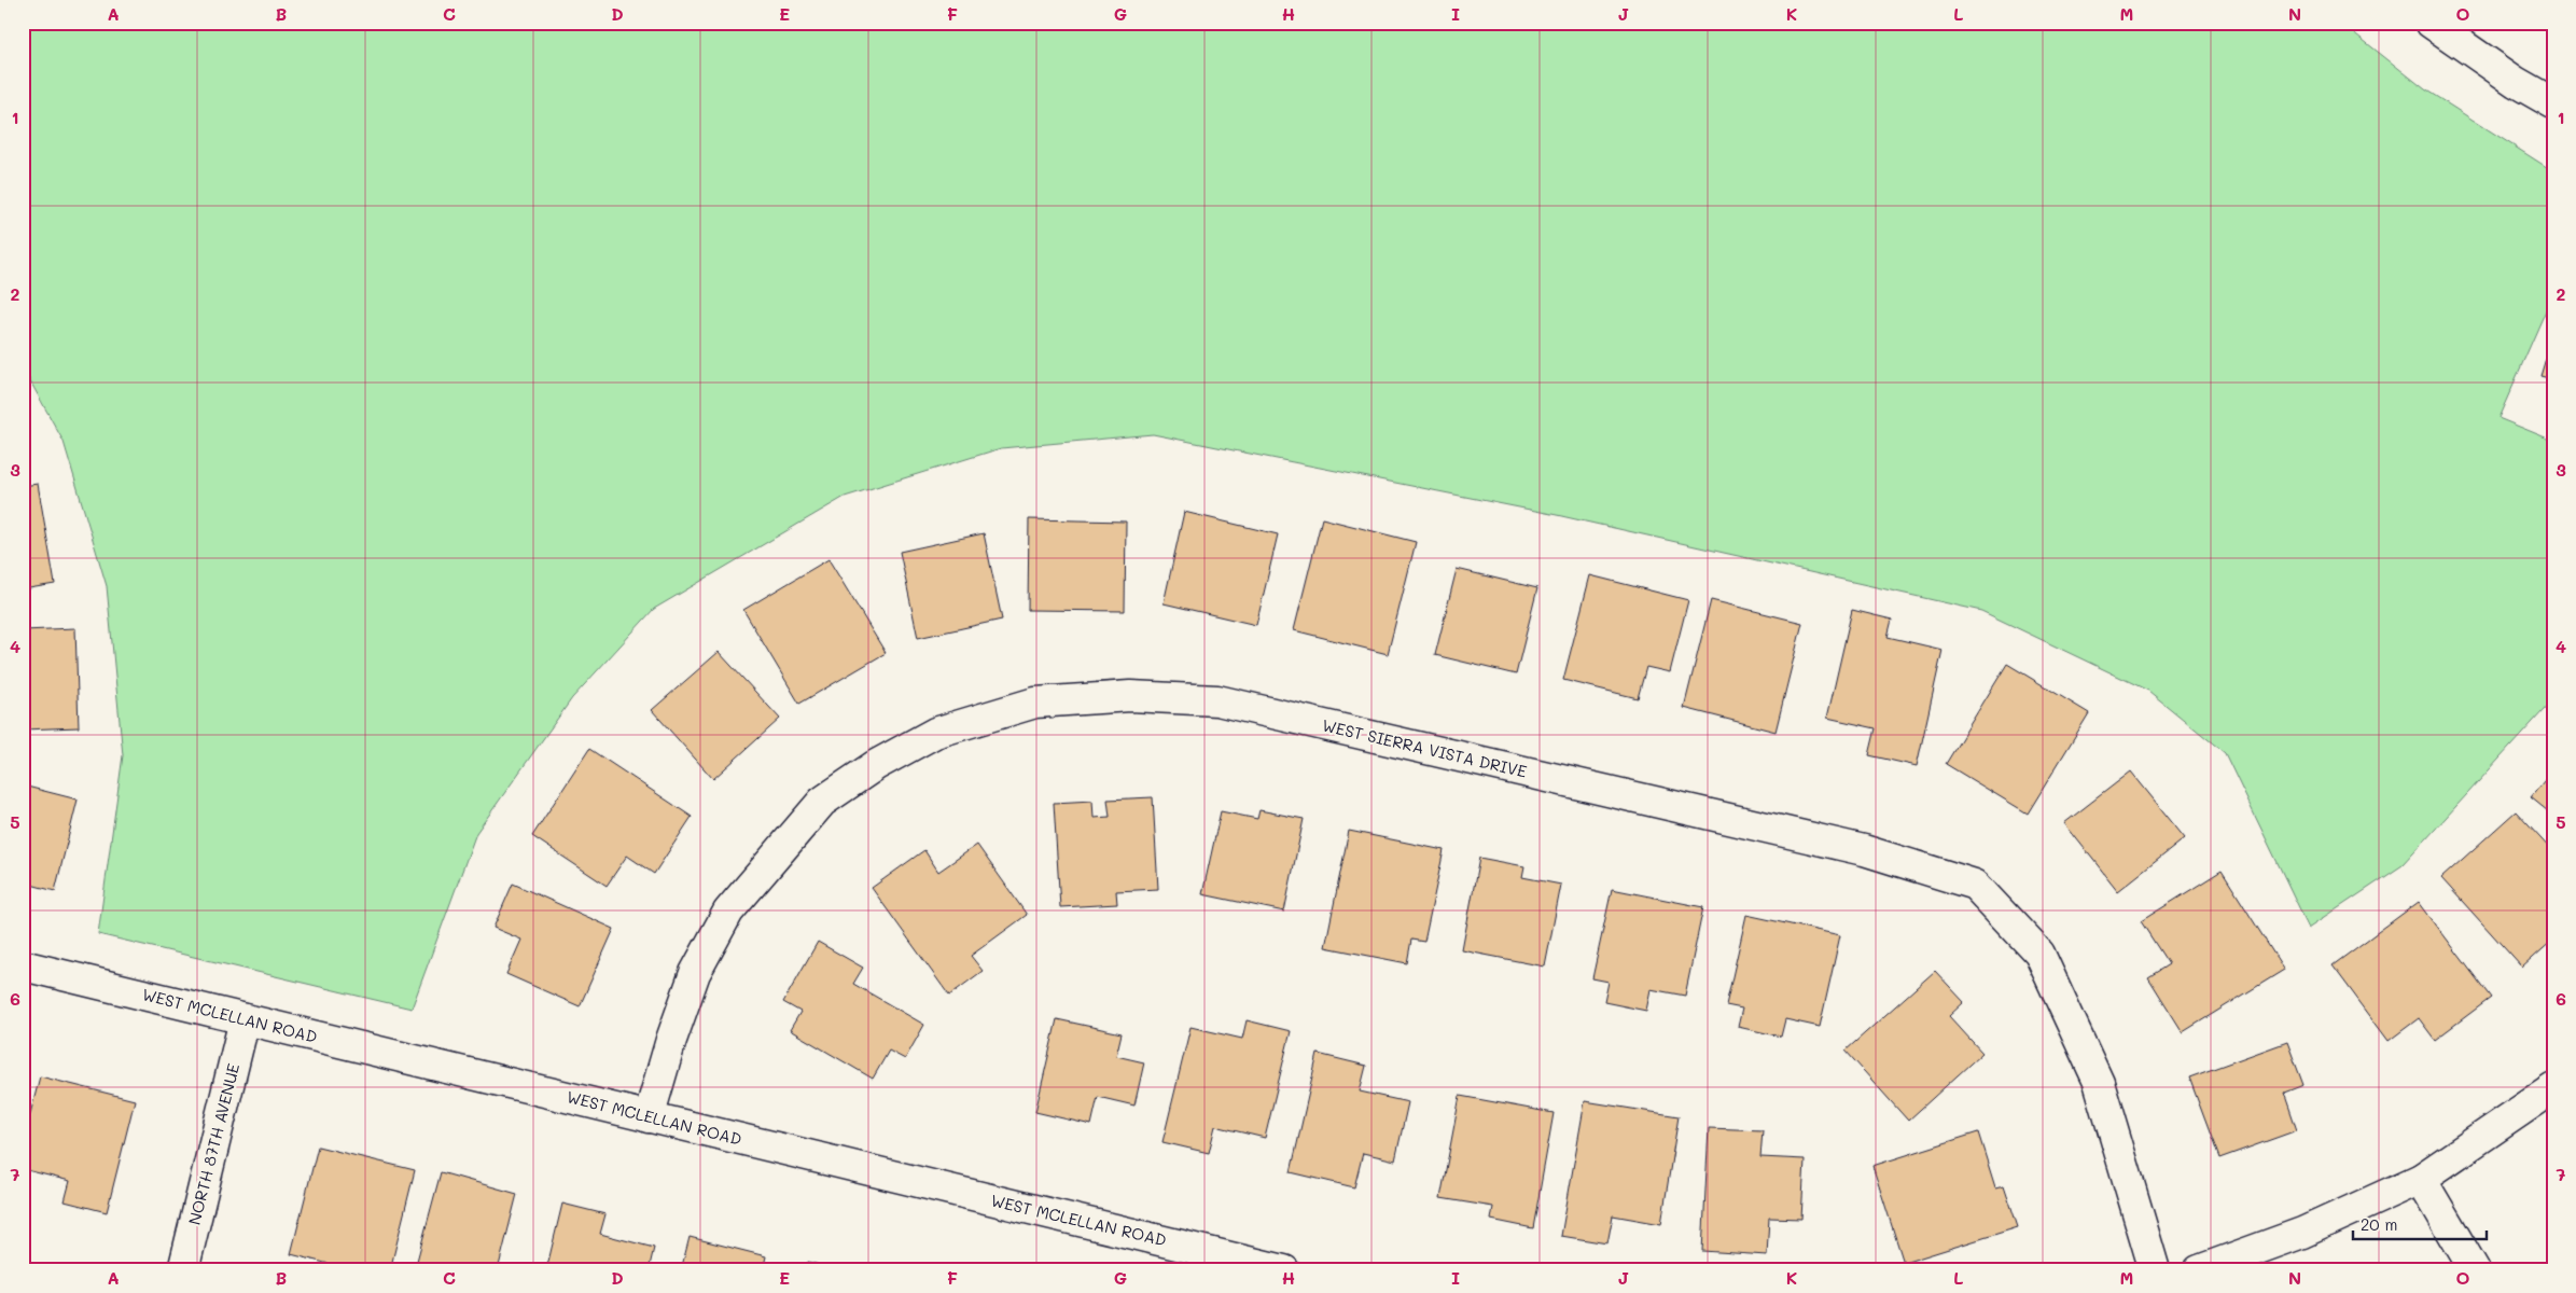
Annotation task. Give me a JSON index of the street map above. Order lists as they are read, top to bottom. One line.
{"streets":{"street":["WEST SIERRA VISTA DRIVE","WEST MCLELLAN ROAD","NORTH 87TH AVENUE"]},"crossings":[["WEST SIERRA VISTA DRIVE","WEST MCLELLAN ROAD"],["WEST MCLELLAN ROAD","NORTH 87TH AVENUE"]],"scale_bar":"20 m","grid":{"columns":["A","B","C","D","E","F","G","H","I","J","K","L","M","N","O"],"rows":["1","2","3","4","5","6","7"]}}
